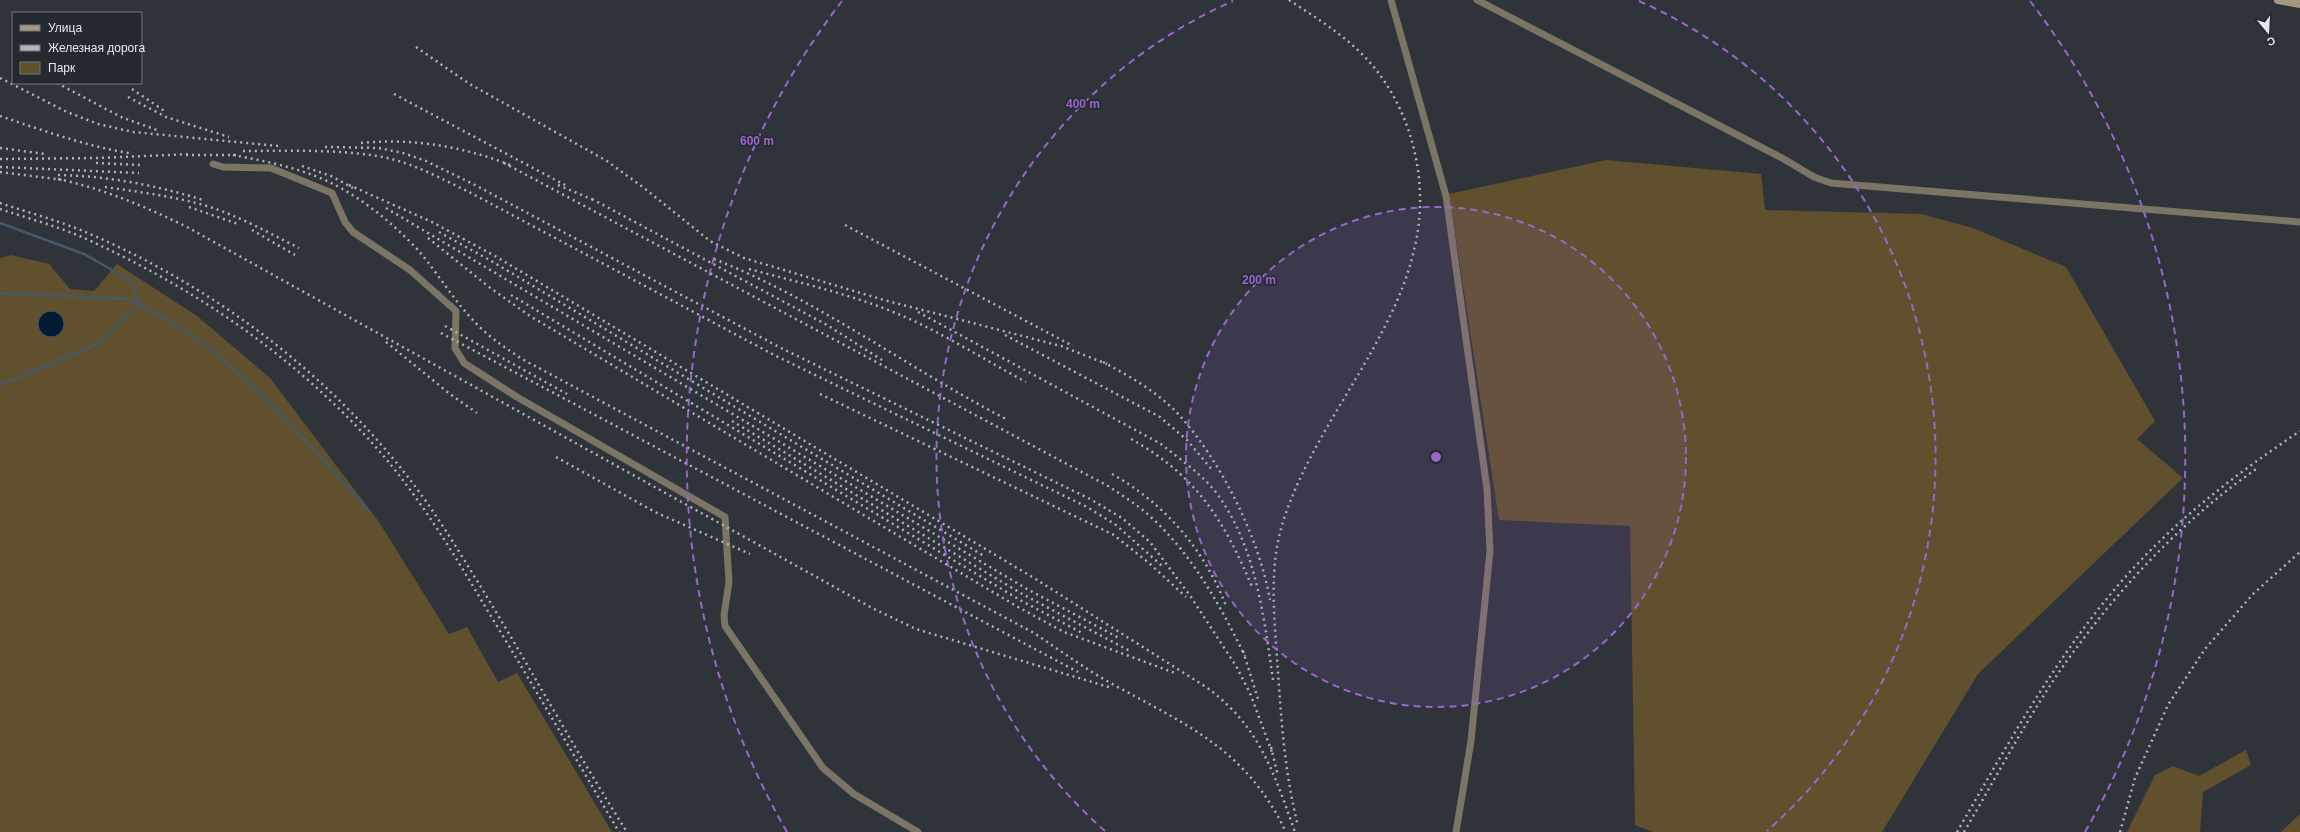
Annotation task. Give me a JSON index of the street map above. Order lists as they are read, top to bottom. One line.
{"legend":["Улица","Железная дорога","Парк"],"north":"bottom","rings":["400 m","600 m","200 m"]}
